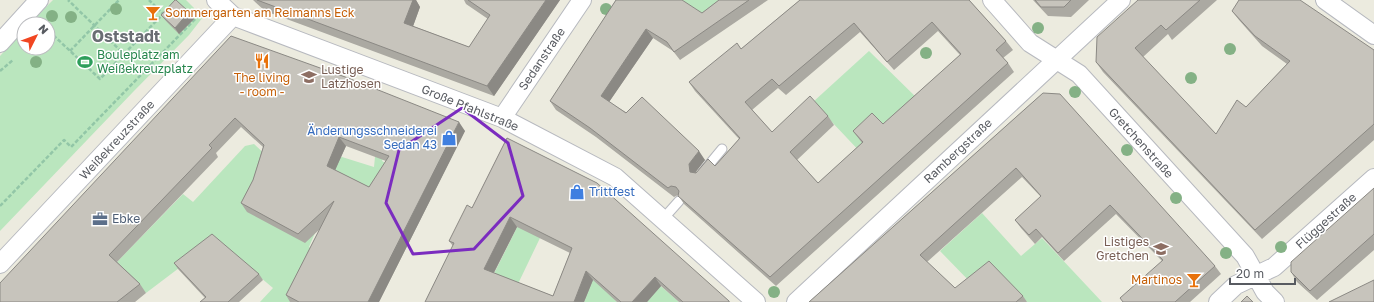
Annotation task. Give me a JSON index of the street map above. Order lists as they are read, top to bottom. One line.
{"streets":{"street":["Sedanstraße","Große Pfahlstraße","Weißekreuzstraße","Gretchenstraße","Rambergstraße","Flüggestraße"]},"crossings":[["Sedanstraße","Große Pfahlstraße"],["Große Pfahlstraße","Weißekreuzstraße"],["Gretchenstraße","Rambergstraße"],["Gretchenstraße","Flüggestraße"]],"districts":["Oststadt"],"places":{"bar":["Sommergarten am Reimanns Eck","Martinos"],"restaurant":["The living - room -"],"sports":["Bouleplatz am Weißekreuzplatz"],"school or university":["Lustige Latzhosen","Listiges Gretchen"],"shop":["Änderungsschneiderei Sedan 43","Trittfest"],"office":["Ebke"]},"scale_bar":"20 m","north":"top right"}
